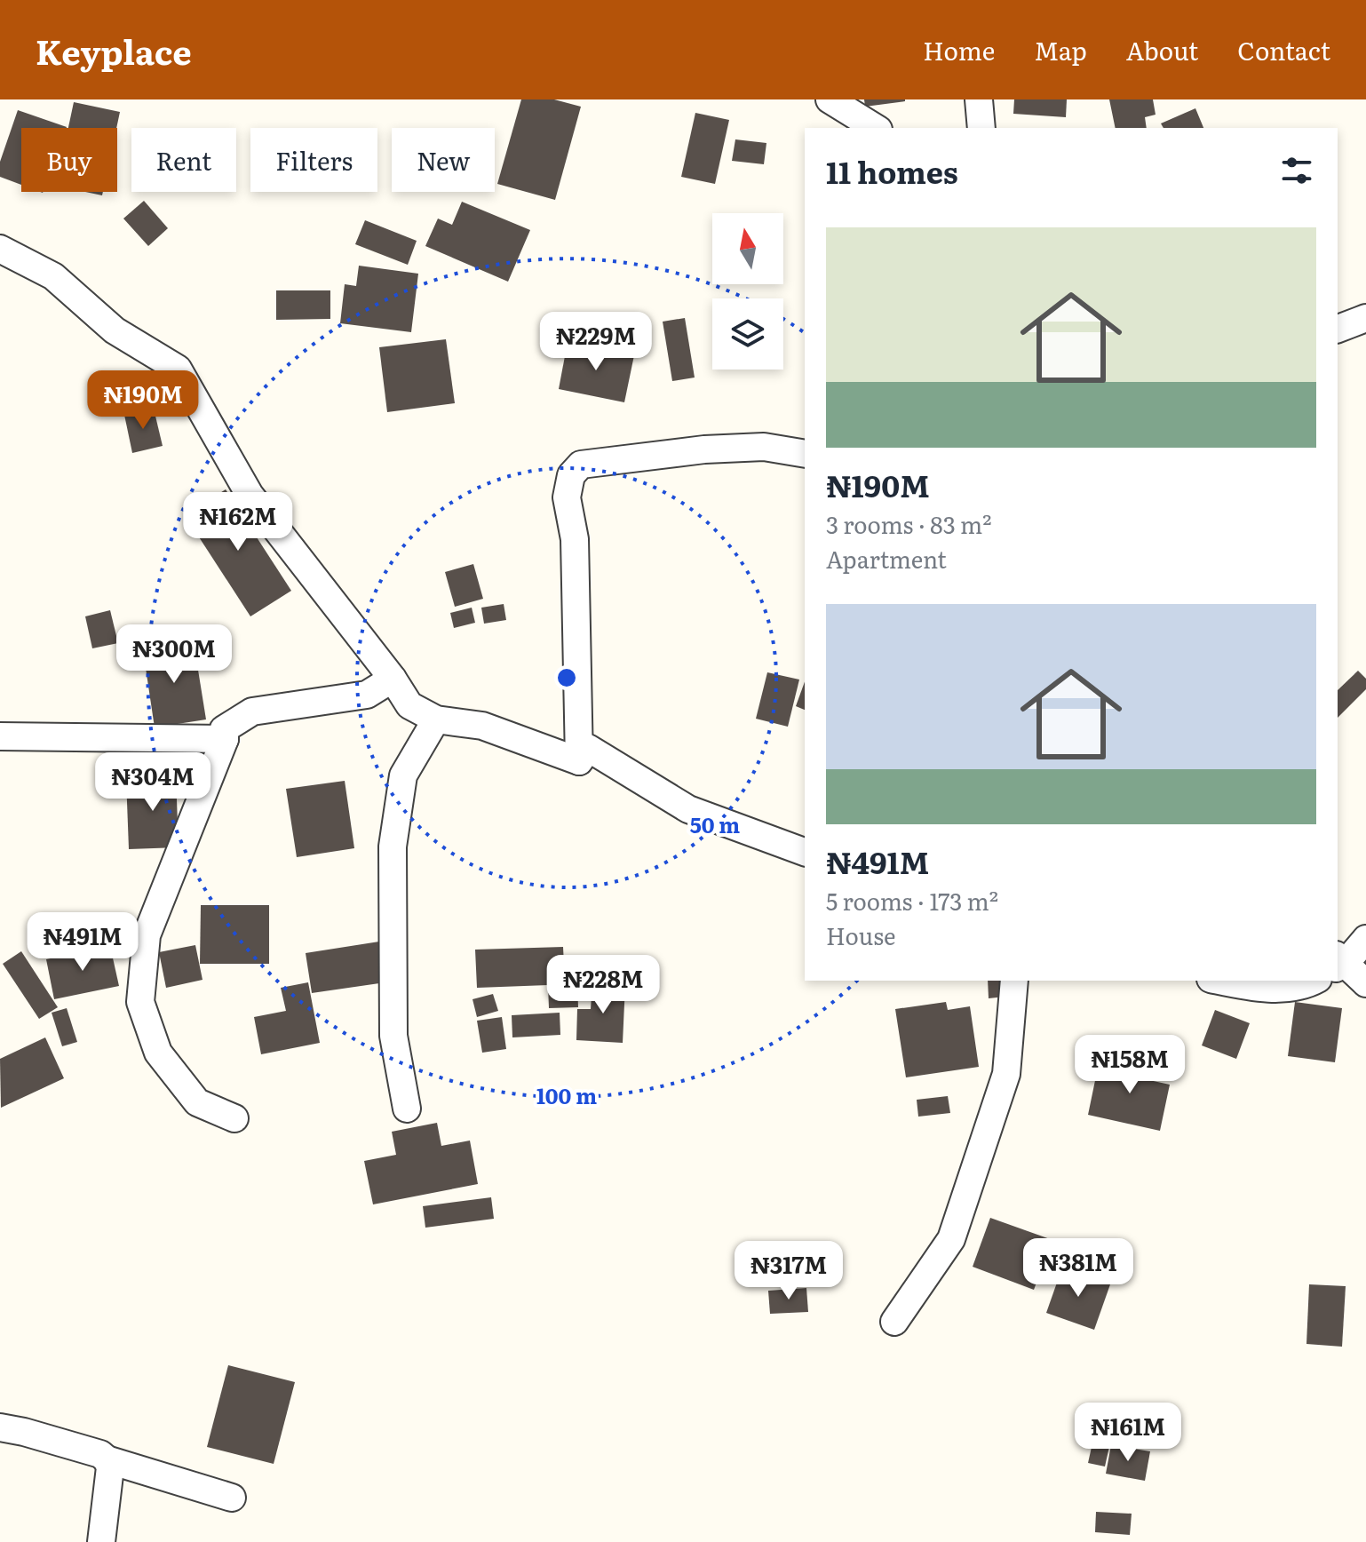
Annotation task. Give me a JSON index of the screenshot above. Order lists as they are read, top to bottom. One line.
{"north":"top","page":{"header":"Keyplace","nav":["Home","Map","About","Contact"],"chip":["Buy","Rent","Filters","New"],"heading":"11 homes","list":[{"name":"₦190M","note":"3 rooms · 83 m² · Apartment"},{"name":"₦491M","note":"5 rooms · 173 m² · House"}],"price":["₦229M","₦190M","₦162M","₦300M","₦304M","₦491M","₦228M","₦158M","₦381M","₦317M","₦161M"]},"rings":["50 m","100 m"]}
